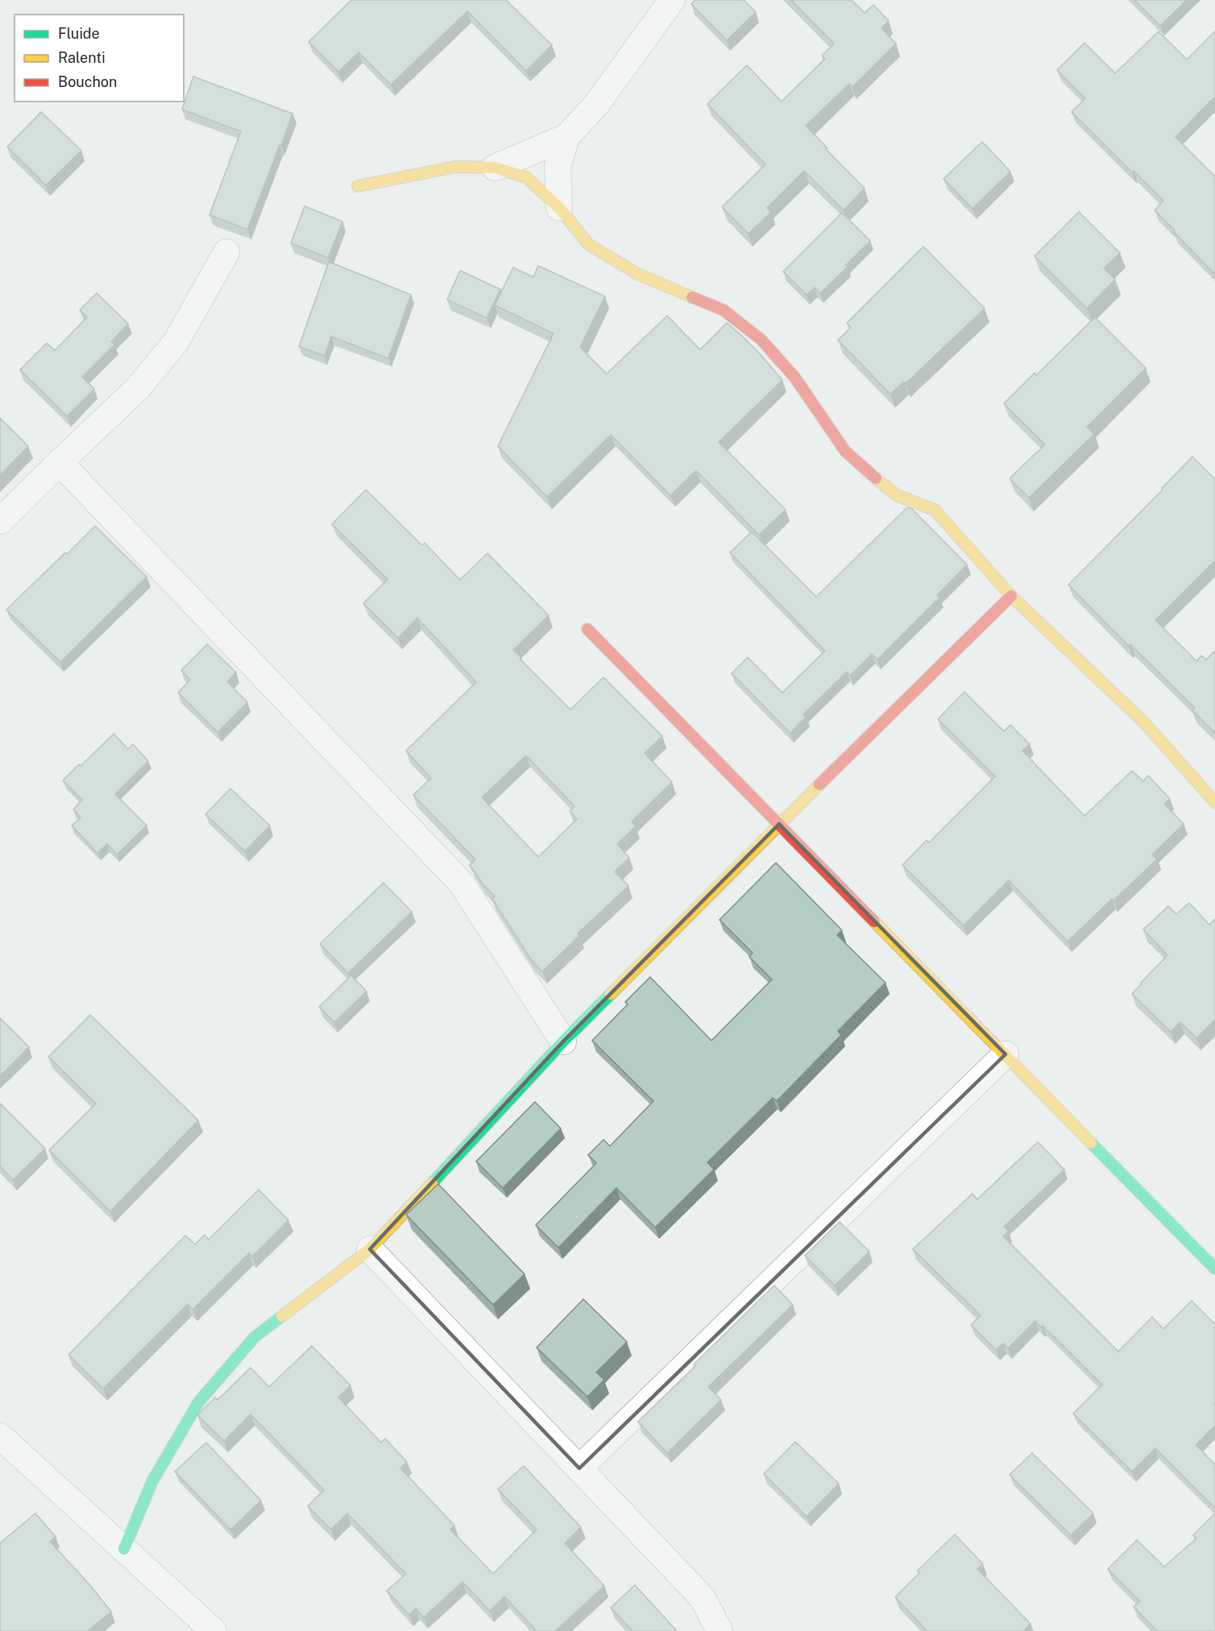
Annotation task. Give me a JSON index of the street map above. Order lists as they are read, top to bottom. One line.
{"legend":["Fluide","Ralenti","Bouchon"]}
